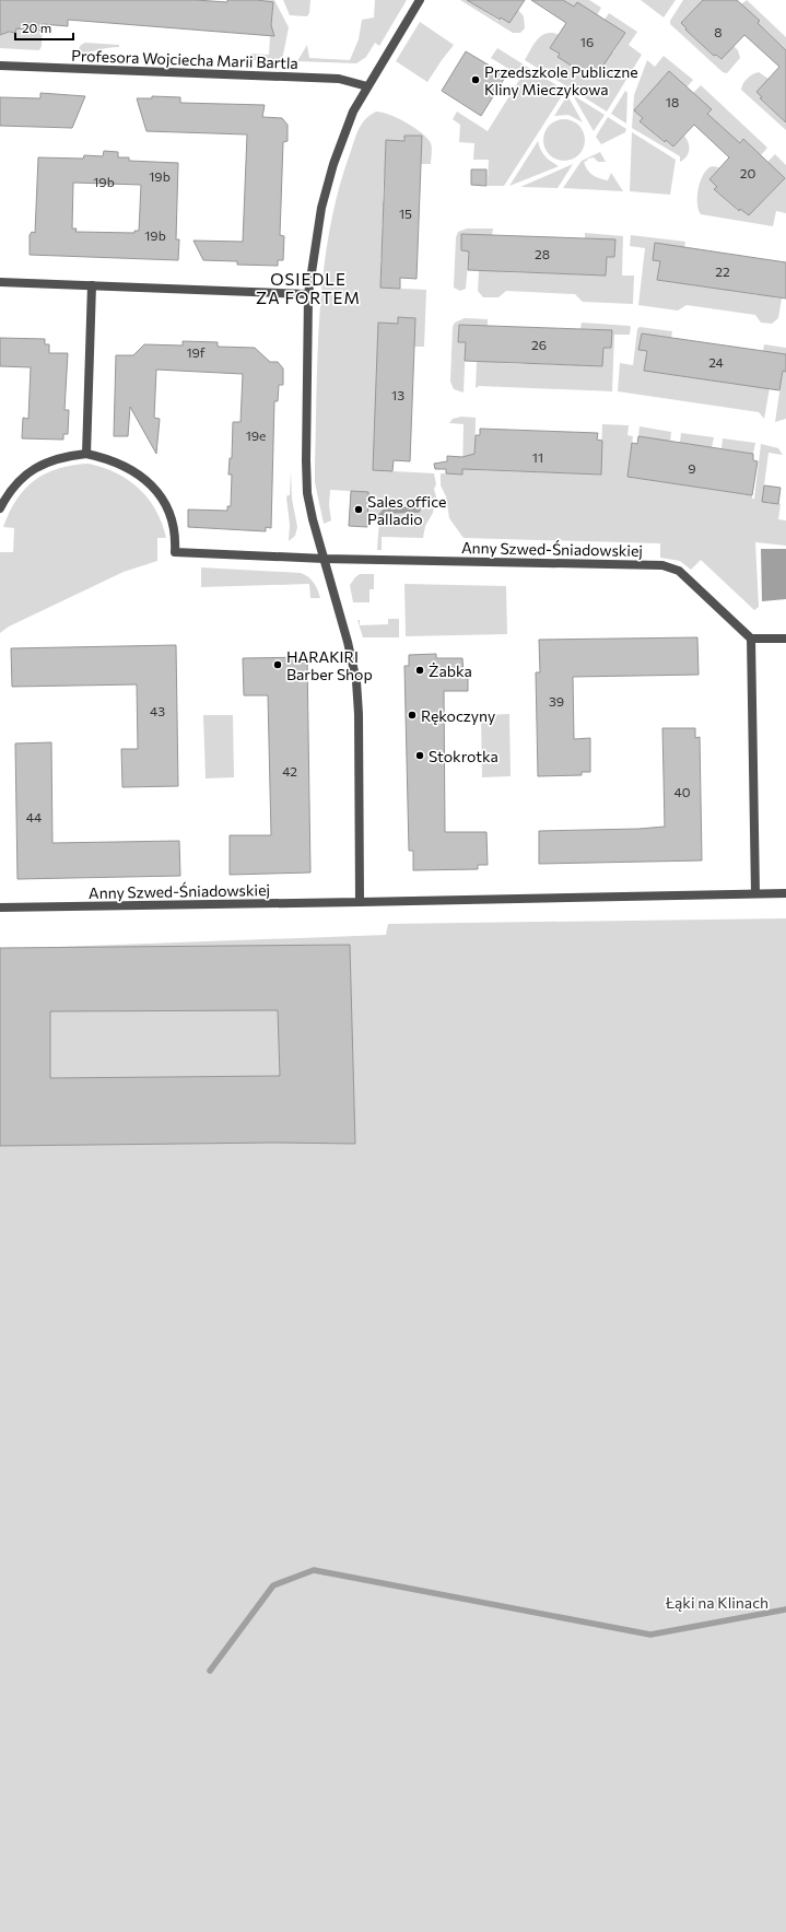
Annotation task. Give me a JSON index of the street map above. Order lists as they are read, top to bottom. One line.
{"streets":{"street":["Profesora Wojciecha Marii Bartla","Anny Szwed-Śniadowskiej"]},"districts":["OSIEDLE ZA FORTEM"],"parks":["Łąki na Klinach"],"places":["Przedszkole Publiczne Kliny Mieczykowa","Sales office Palladio","HARAKIRI Barber Shop","Żabka","Rękoczyny","Stokrotka"],"house_numbers":["8","16","18","20","19b","19b","15","19b","28","22","26","19f","24","13","19e","11","9","39","43","42","40","44"],"scale_bar":"20 m"}
